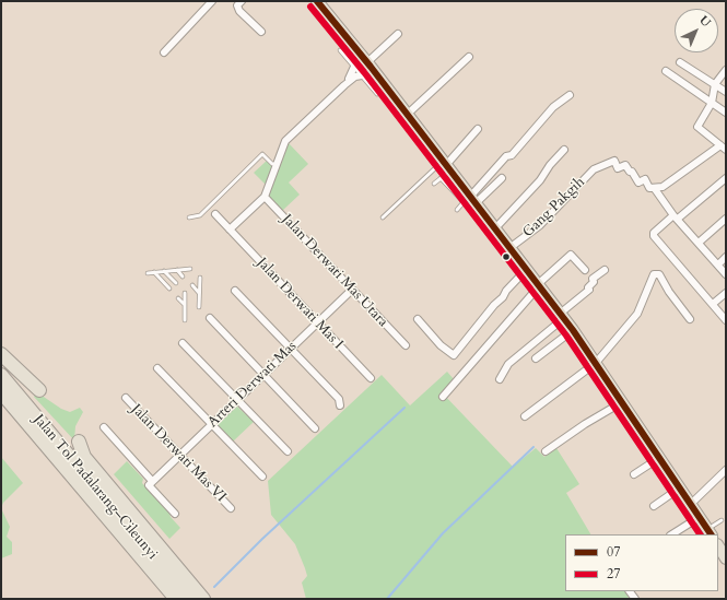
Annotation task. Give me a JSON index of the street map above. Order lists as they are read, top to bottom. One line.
{"streets":{"highway":["Jalan Tol Padalarang–Cileunyi"],"street":["Gang Pakgih","Jalan Derwati Mas Utara","Jalan Derwati Mas I","Arteri Derwati Mas","Jalan Derwati Mas VI"]},"crossings":[["Jalan Derwati Mas Utara","Arteri Derwati Mas"],["Jalan Derwati Mas I","Arteri Derwati Mas"],["Arteri Derwati Mas","Jalan Derwati Mas VI"]],"lines":["transit line 07","transit line 27"],"legend":["07","27"],"north":"top right"}
